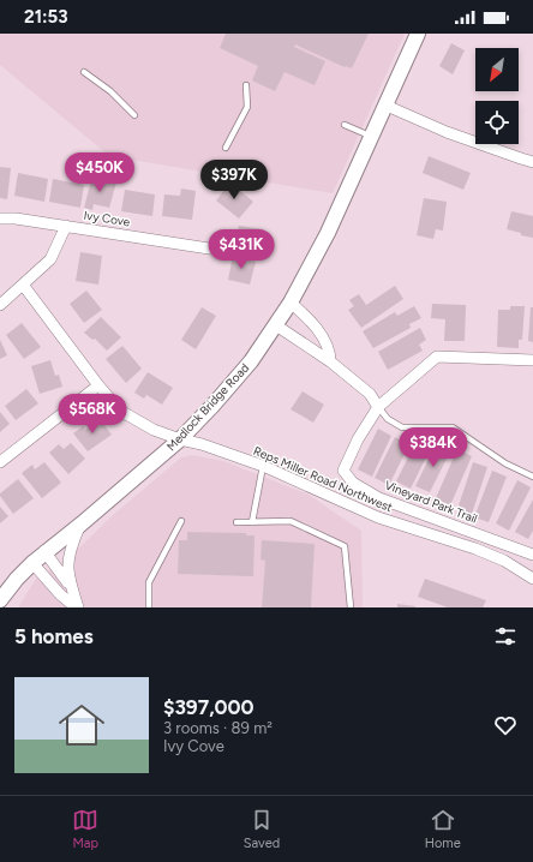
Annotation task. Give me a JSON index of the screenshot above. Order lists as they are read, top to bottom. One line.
{"streets":{"street":["Ivy Cove","Medlock Bridge Road","Reps Miller Road Northwest","Vineyard Park Trail"]},"crossings":[["Medlock Bridge Road","Reps Miller Road Northwest"]],"north":"bottom left","page":{"status":"21:53","price":["$450K","$397K","$431K","$568K","$384K"],"heading":"5 homes","list":[{"name":"$397,000","note":"3 rooms · 89 m² · Ivy Cove"}],"tabs":["Map","Saved","Home"]}}
